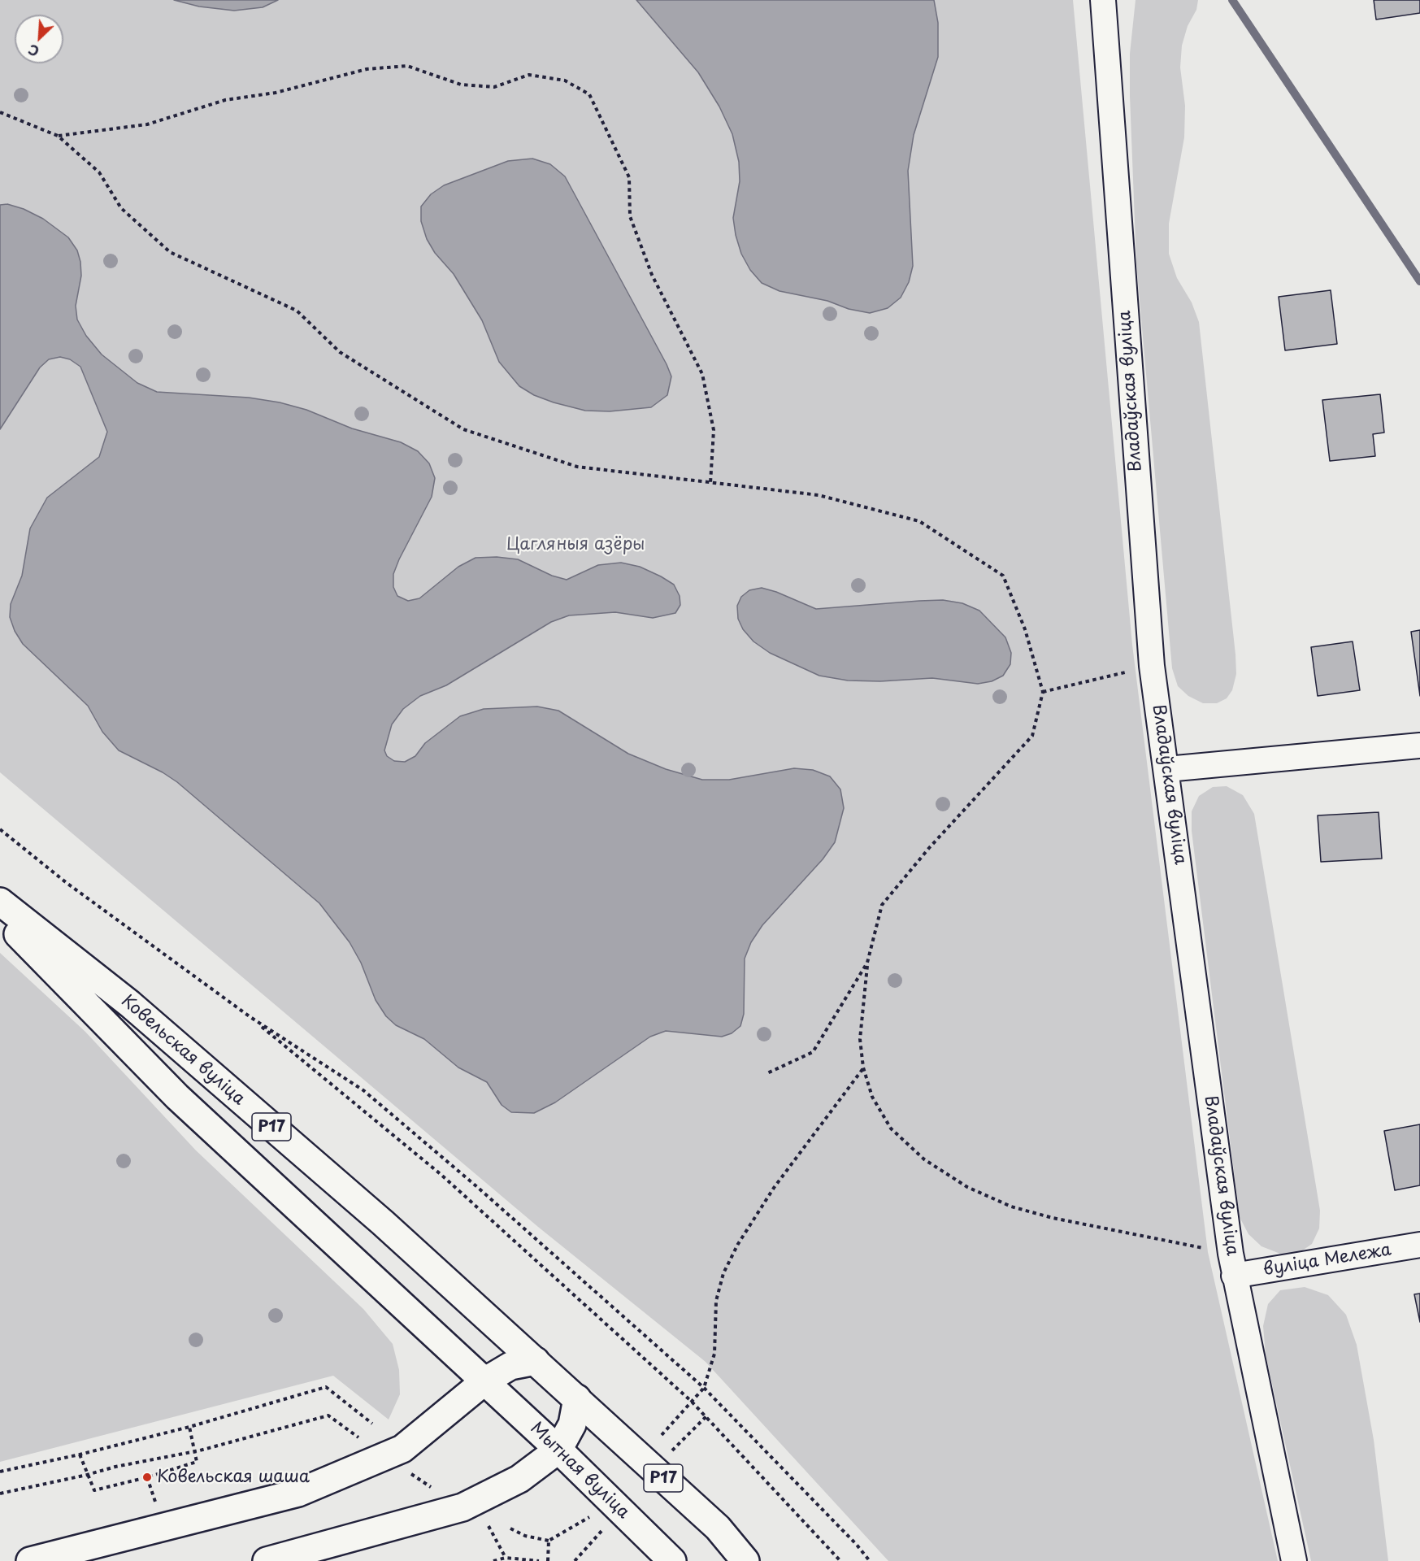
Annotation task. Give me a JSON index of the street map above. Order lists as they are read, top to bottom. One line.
{"streets":{"main road":["Ковельская вуліца","Р17","Мытная вуліца"],"street":["Владаўская вуліца","вуліца Мележа"]},"crossings":[["Владаўская вуліца","вуліца Мележа"],["Ковельская вуліца","Р17"],["Р17","Мытная вуліца"]],"parks":["Цагляныя азёры"],"places":["Ковельская шаша"],"north":"bottom left"}
